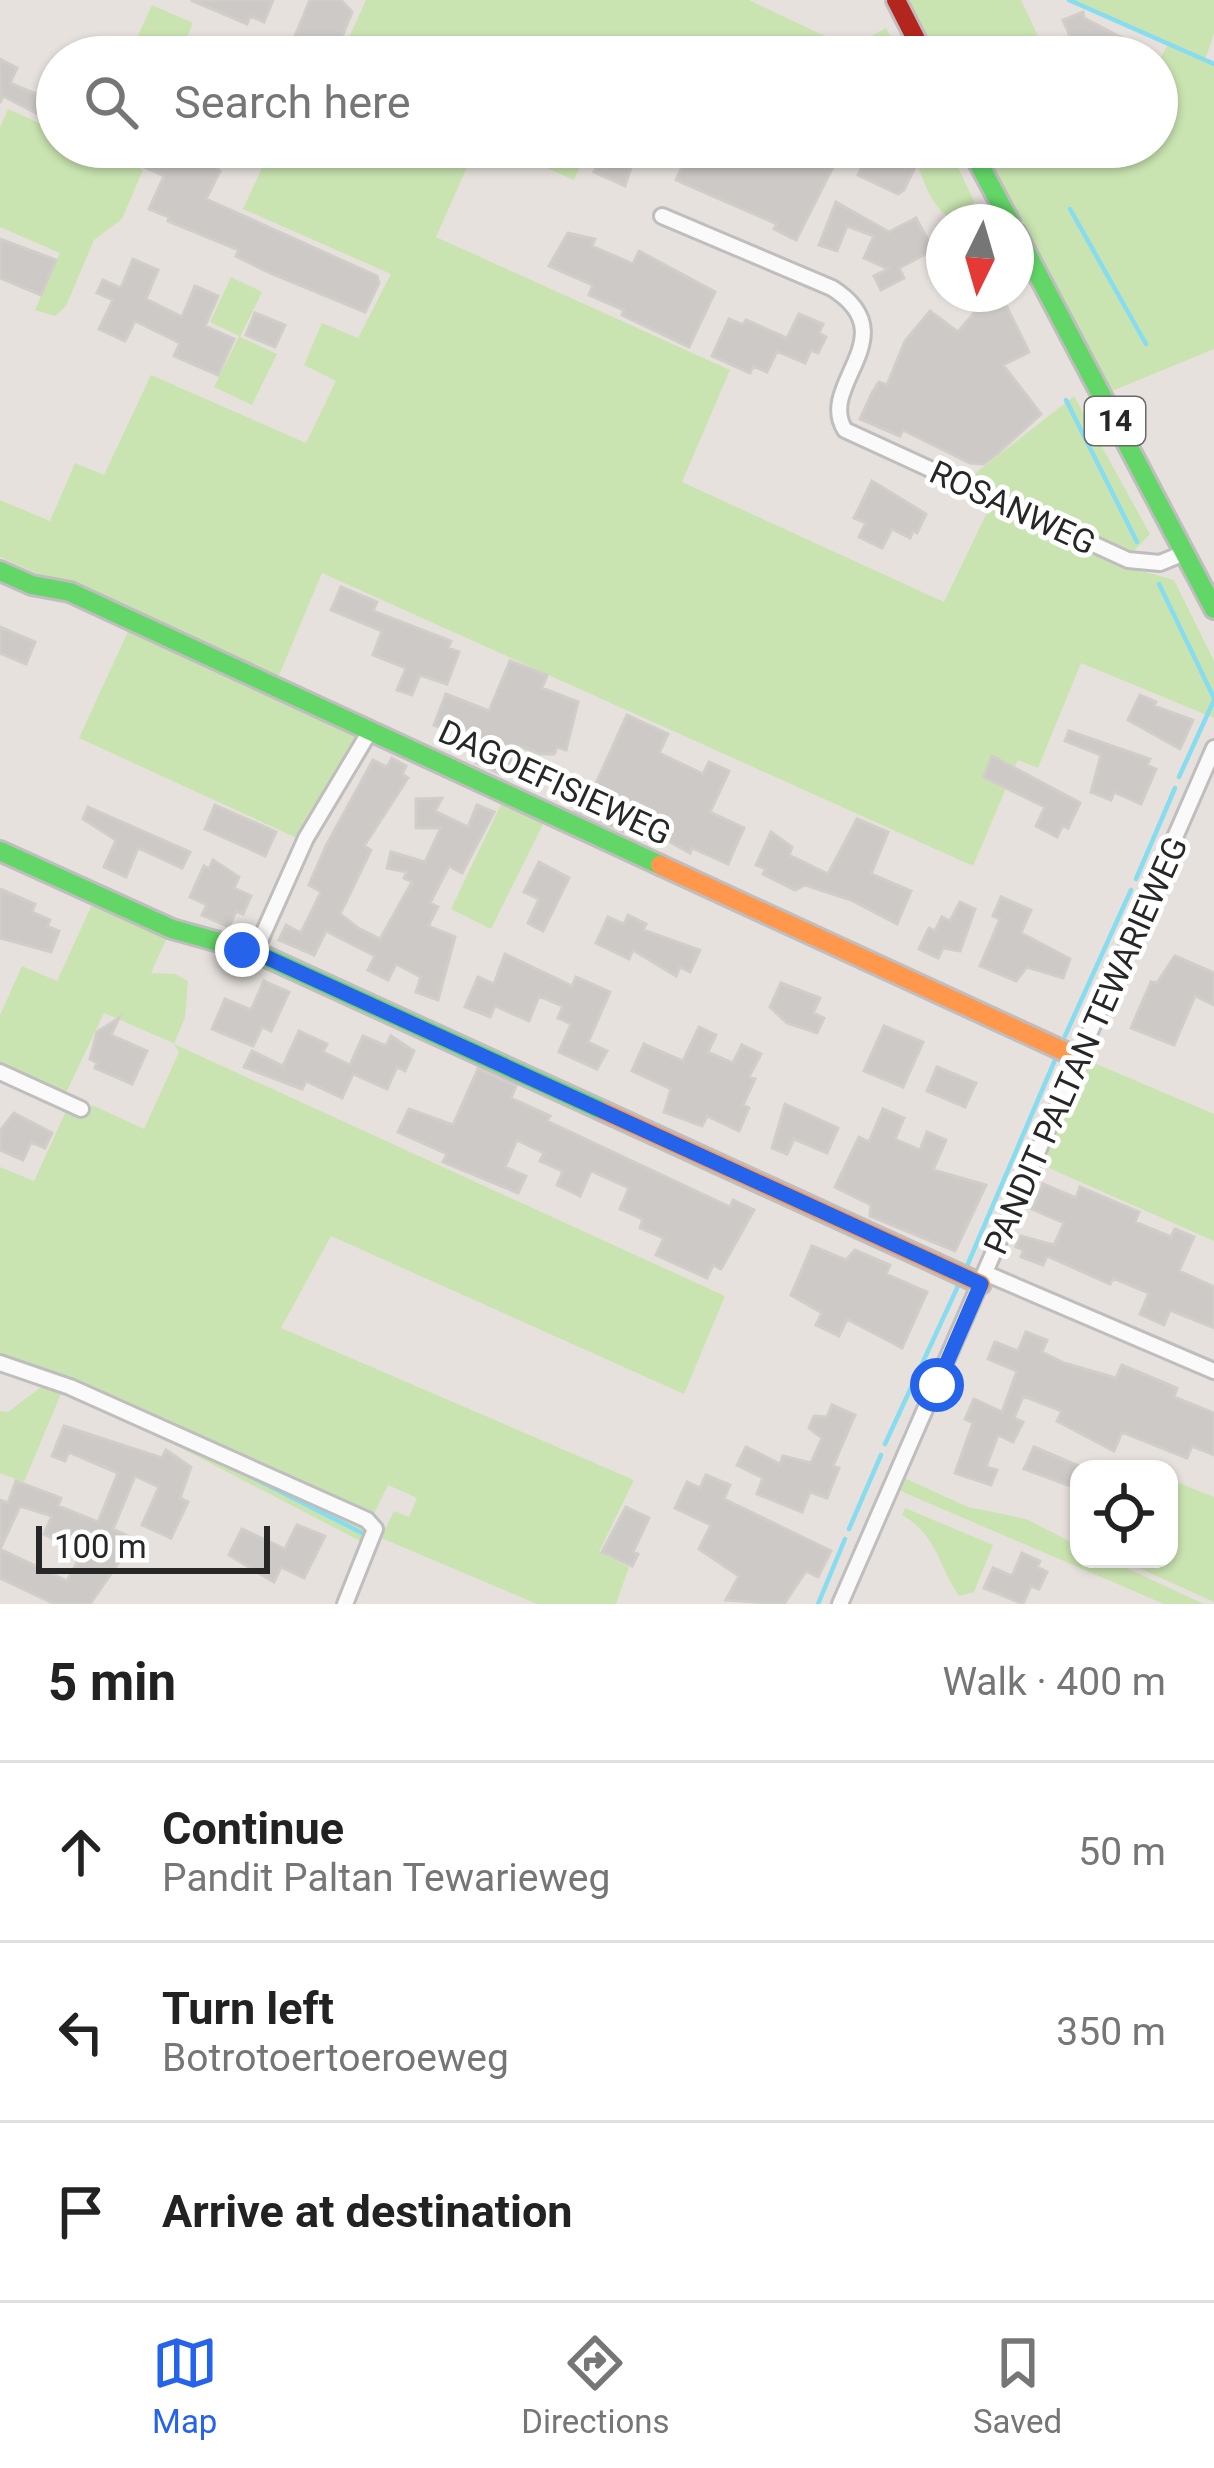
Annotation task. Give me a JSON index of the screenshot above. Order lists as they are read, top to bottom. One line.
{"streets":{"street":["14","ROSANWEG","DAGOEFISIEWEG","PANDIT PALTAN TEWARIEWEG"]},"crossings":[["14","ROSANWEG"],["DAGOEFISIEWEG","PANDIT PALTAN TEWARIEWEG"]],"scale_bar":"100 m","north":"bottom","page":{"search":"Search here","scale":"100 m","heading":["5 min","Walk · 400 m"],"list":[["Continue","Pandit Paltan Tewarieweg","50 m"],["Turn left","Botrotoertoeroeweg","350 m"],"Arrive at destination"],"nav":["Map","Directions","Saved"]}}
